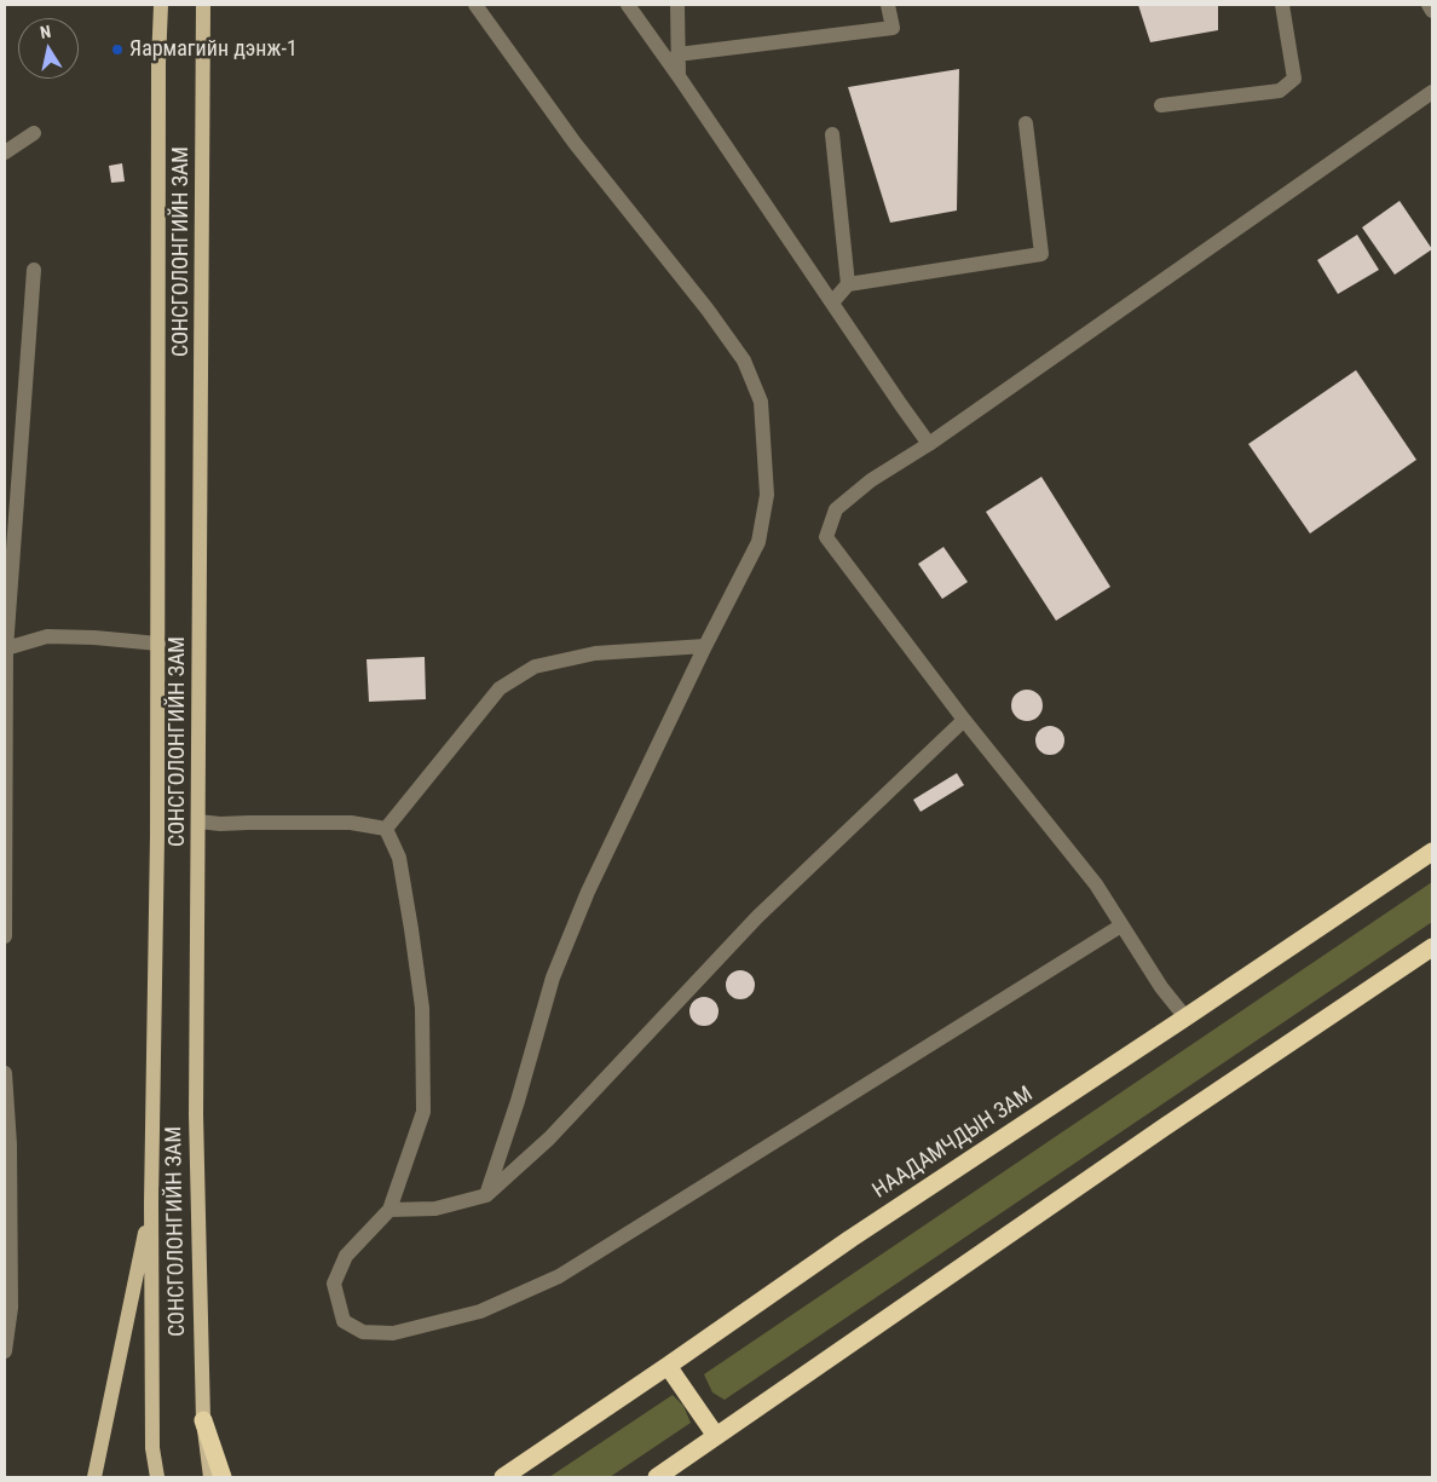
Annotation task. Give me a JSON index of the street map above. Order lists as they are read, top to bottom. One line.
{"streets":{"highway":["НААДАМЧДЫН ЗАМ"],"main road":["СОНСГОЛОНГИЙН ЗАМ"]},"places":["Яармагийн дэнж-1"],"north":"top"}
